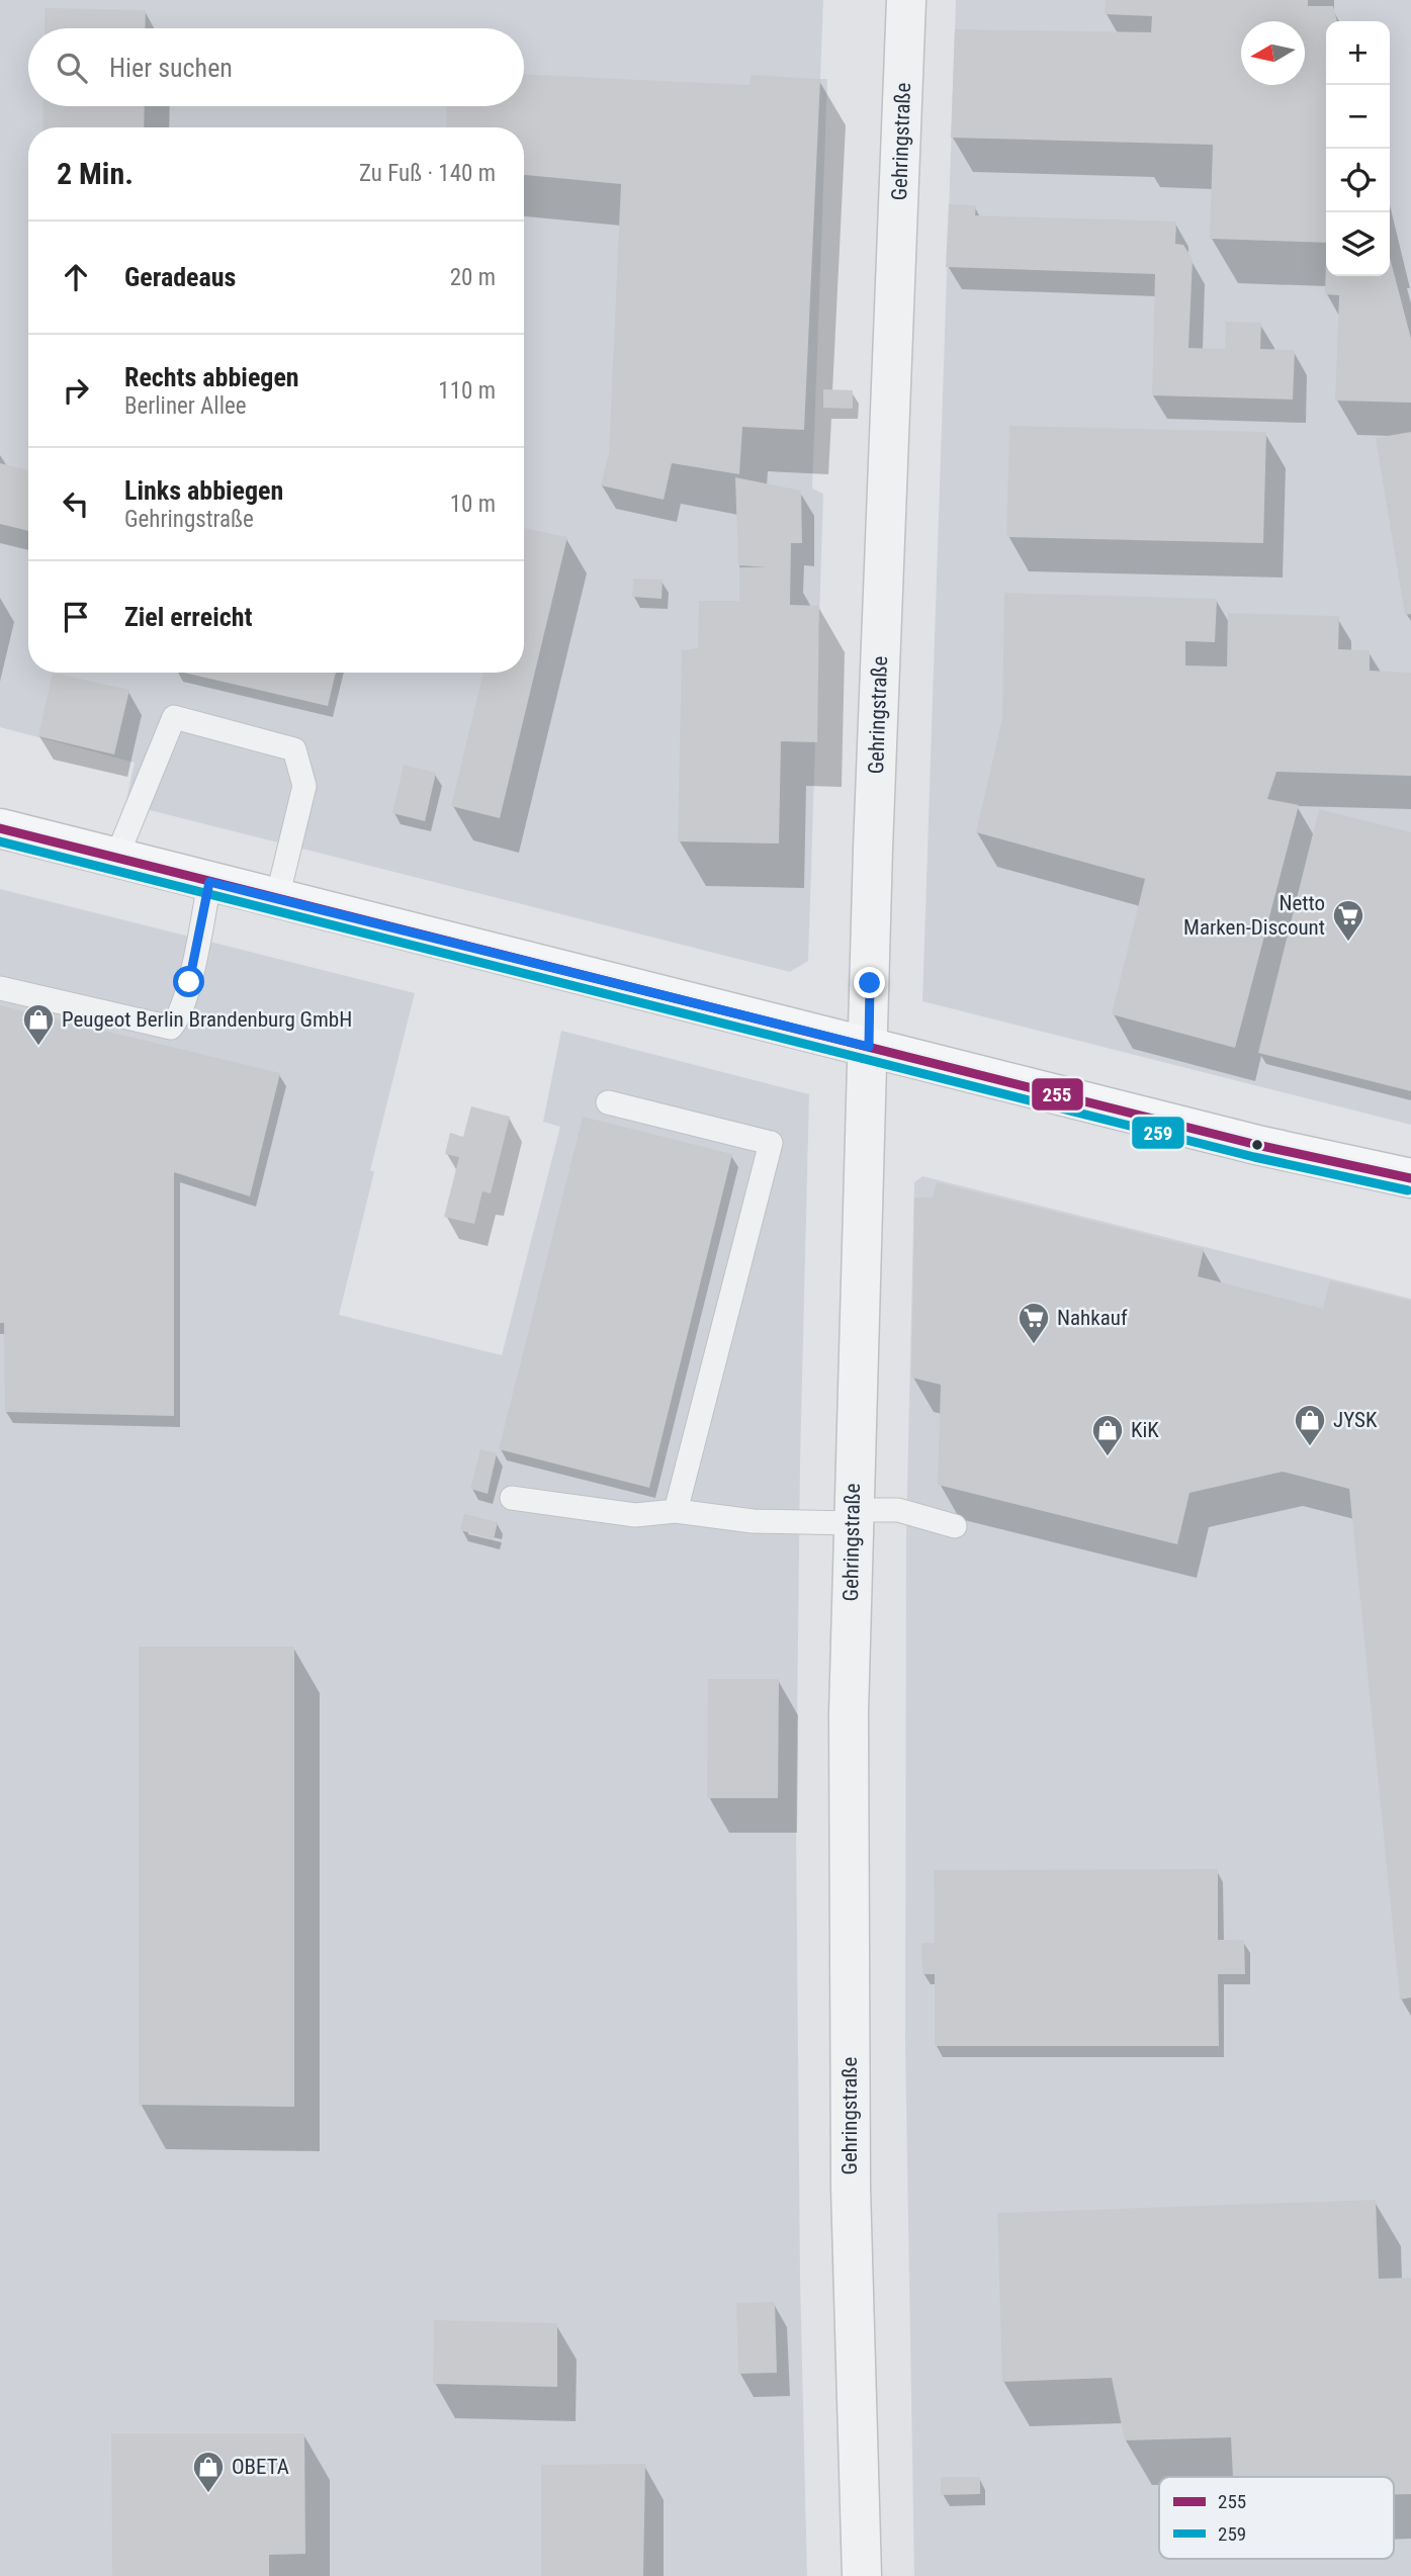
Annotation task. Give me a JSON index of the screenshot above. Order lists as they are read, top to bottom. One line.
{"streets":{"street":["Gehringstraße"]},"places":{"supermarket":["Netto Marken-Discount","Nahkauf"],"shop":["Peugeot Berlin Brandenburg GmbH","JYSK","KiK","OBETA"]},"lines":["transit line 255","transit line 259"],"legend":["255","259"],"north":"left","page":{"map_buttons":["+","−"],"search":"Hier suchen","heading":["2 Min.","Zu Fuß · 140 m"],"list":[["Geradeaus","20 m"],["Rechts abbiegen","Berliner Allee","110 m"],["Links abbiegen","Gehringstraße","10 m"],"Ziel erreicht"]}}
